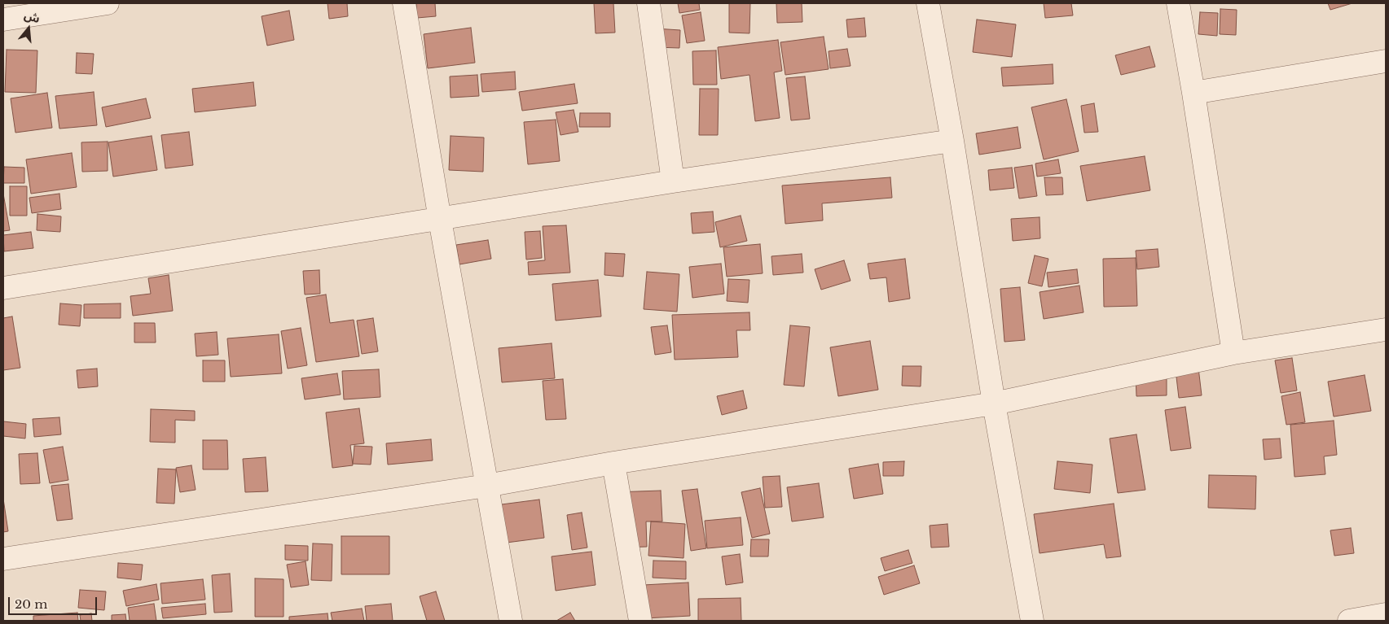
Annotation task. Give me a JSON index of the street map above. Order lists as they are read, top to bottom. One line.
{"scale_bar":"20 m","north":"top"}
